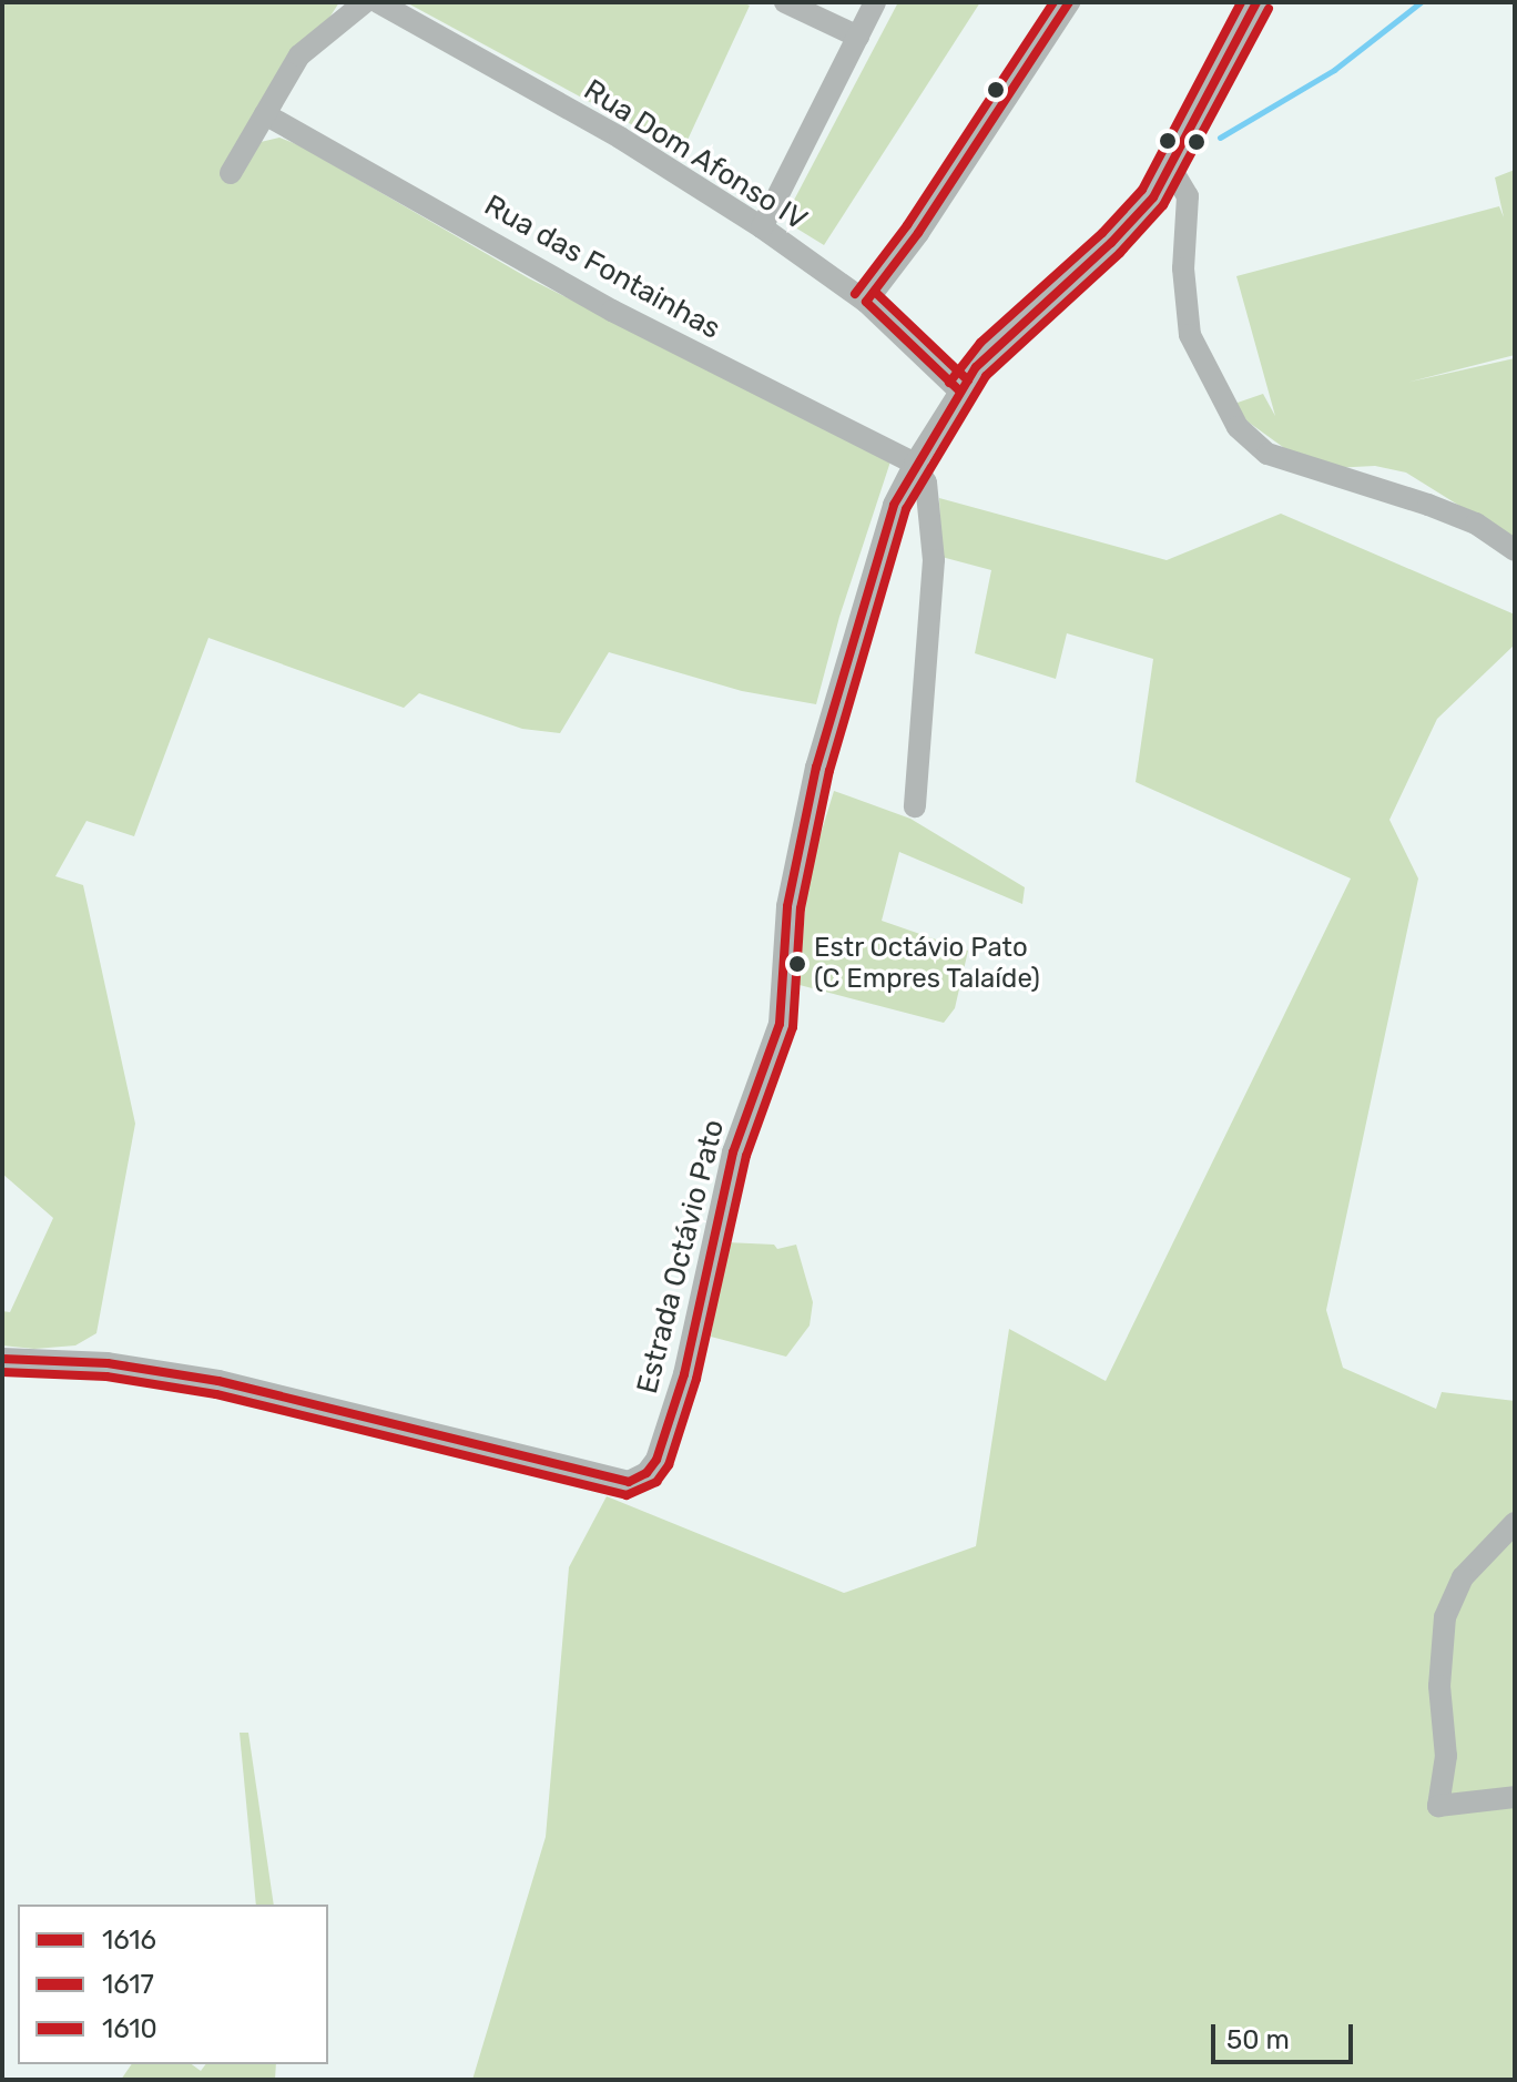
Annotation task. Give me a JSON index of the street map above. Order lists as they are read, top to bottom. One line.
{"streets":{"street":["Rua Dom Afonso IV","Rua das Fontainhas","Estrada Octávio Pato"]},"crossings":[["Rua Dom Afonso IV","Estrada Octávio Pato"],["Rua das Fontainhas","Estrada Octávio Pato"]],"places":["Estr Octávio Pato (C Empres Talaíde)"],"lines":["transit line 1616","transit line 1610","transit line 1617"],"legend":["1616","1617","1610"],"scale_bar":"50 m"}
